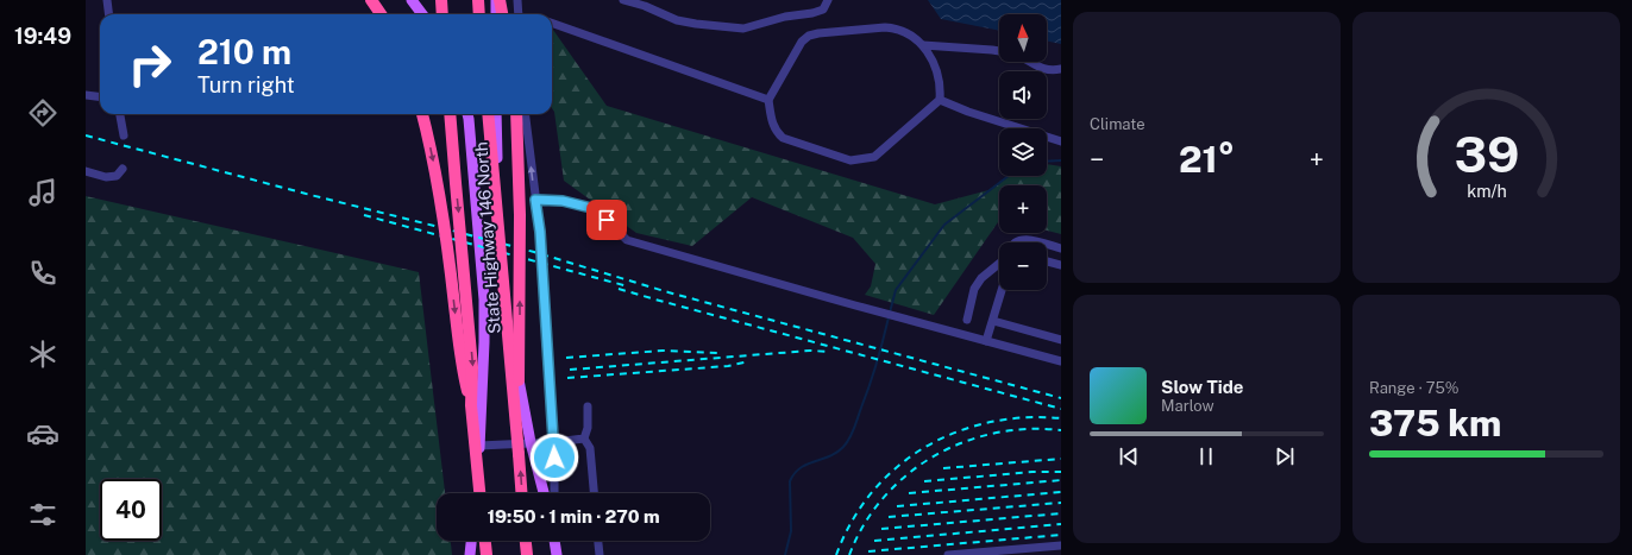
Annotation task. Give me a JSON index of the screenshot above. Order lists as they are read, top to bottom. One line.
{"streets":{"main road":["State Highway 146 North"]},"north":"top","page":{"tabs":"19:49","tile":["Climate",["Range · 75%","375 km"]],"map_buttons":["+","−"],"turn":["210 m","Turn right"],"heat":["−","21°","+"],"song":["Slow Tide","Marlow"],"limit":"40","trip":"19:50 · 1 min · 270 m","gauge":["39","km/h"]}}
